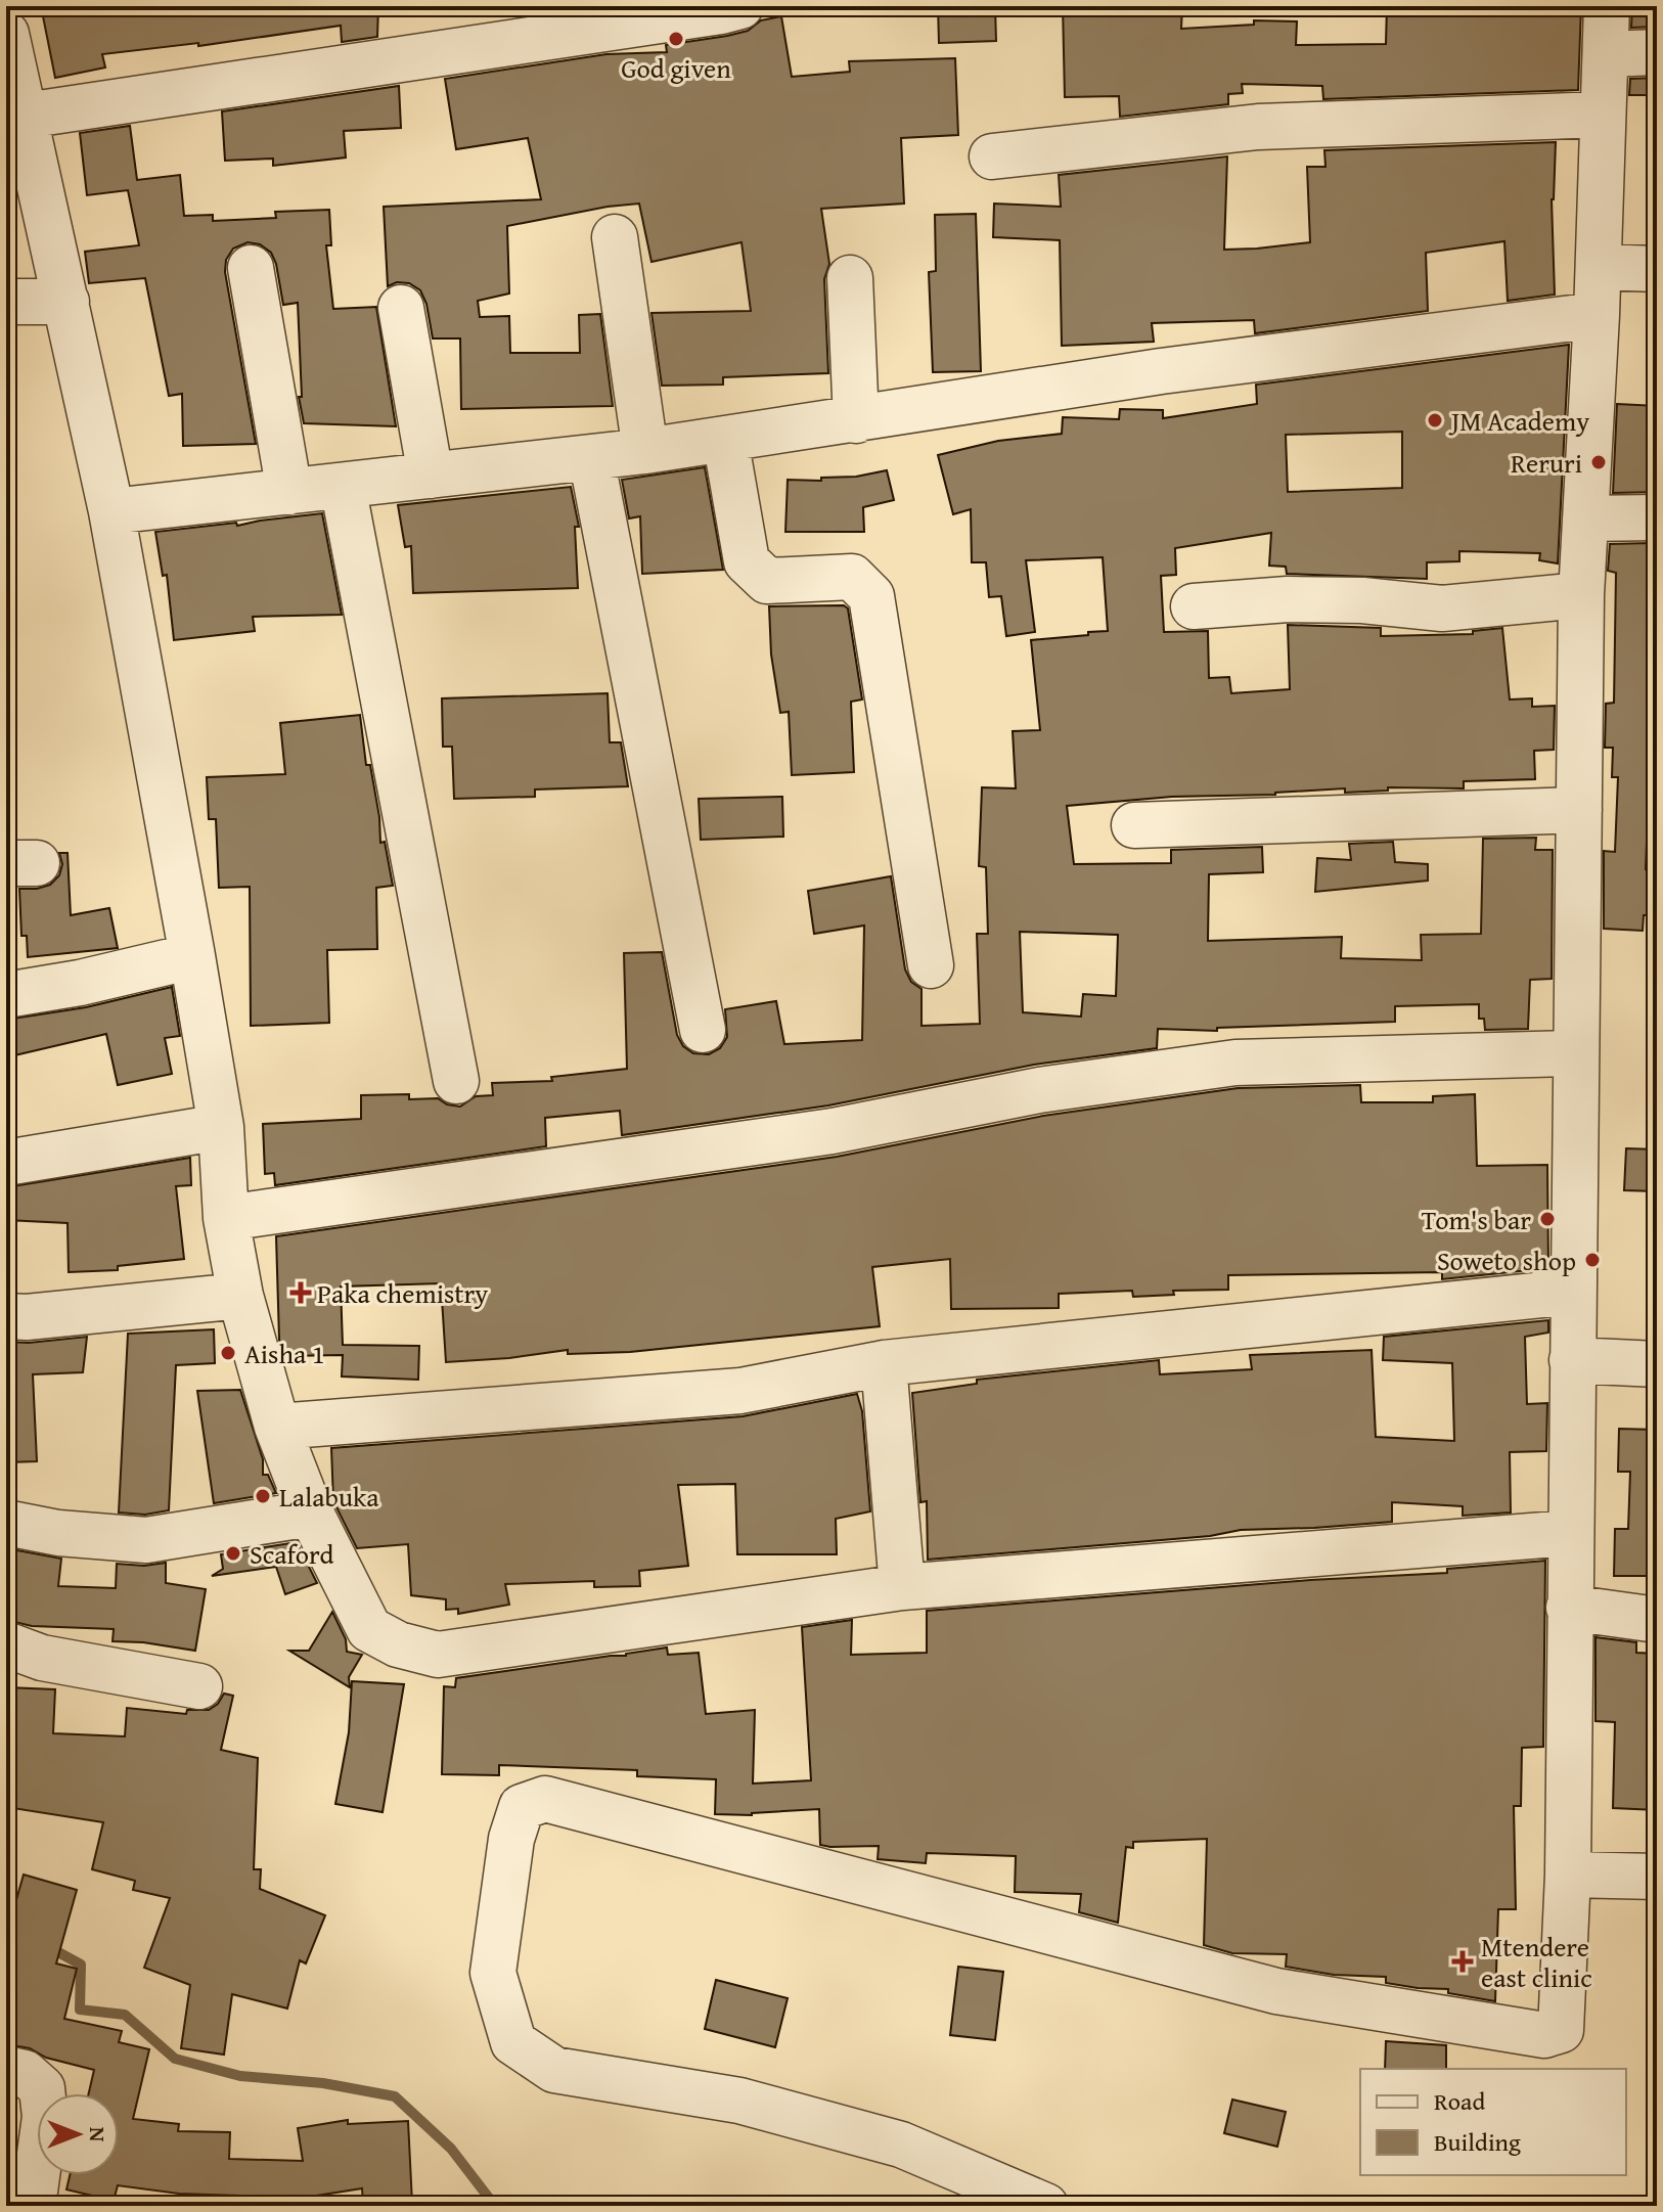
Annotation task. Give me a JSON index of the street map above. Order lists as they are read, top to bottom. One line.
{"places":{"other":["God given","JM Academy","Reruri","Tom's bar","Soweto shop","Aisha 1","Lalabuka","Scaford"],"health":["Paka chemistry","Mtendere east clinic"]},"legend":["Road","Building"],"north":"right"}
